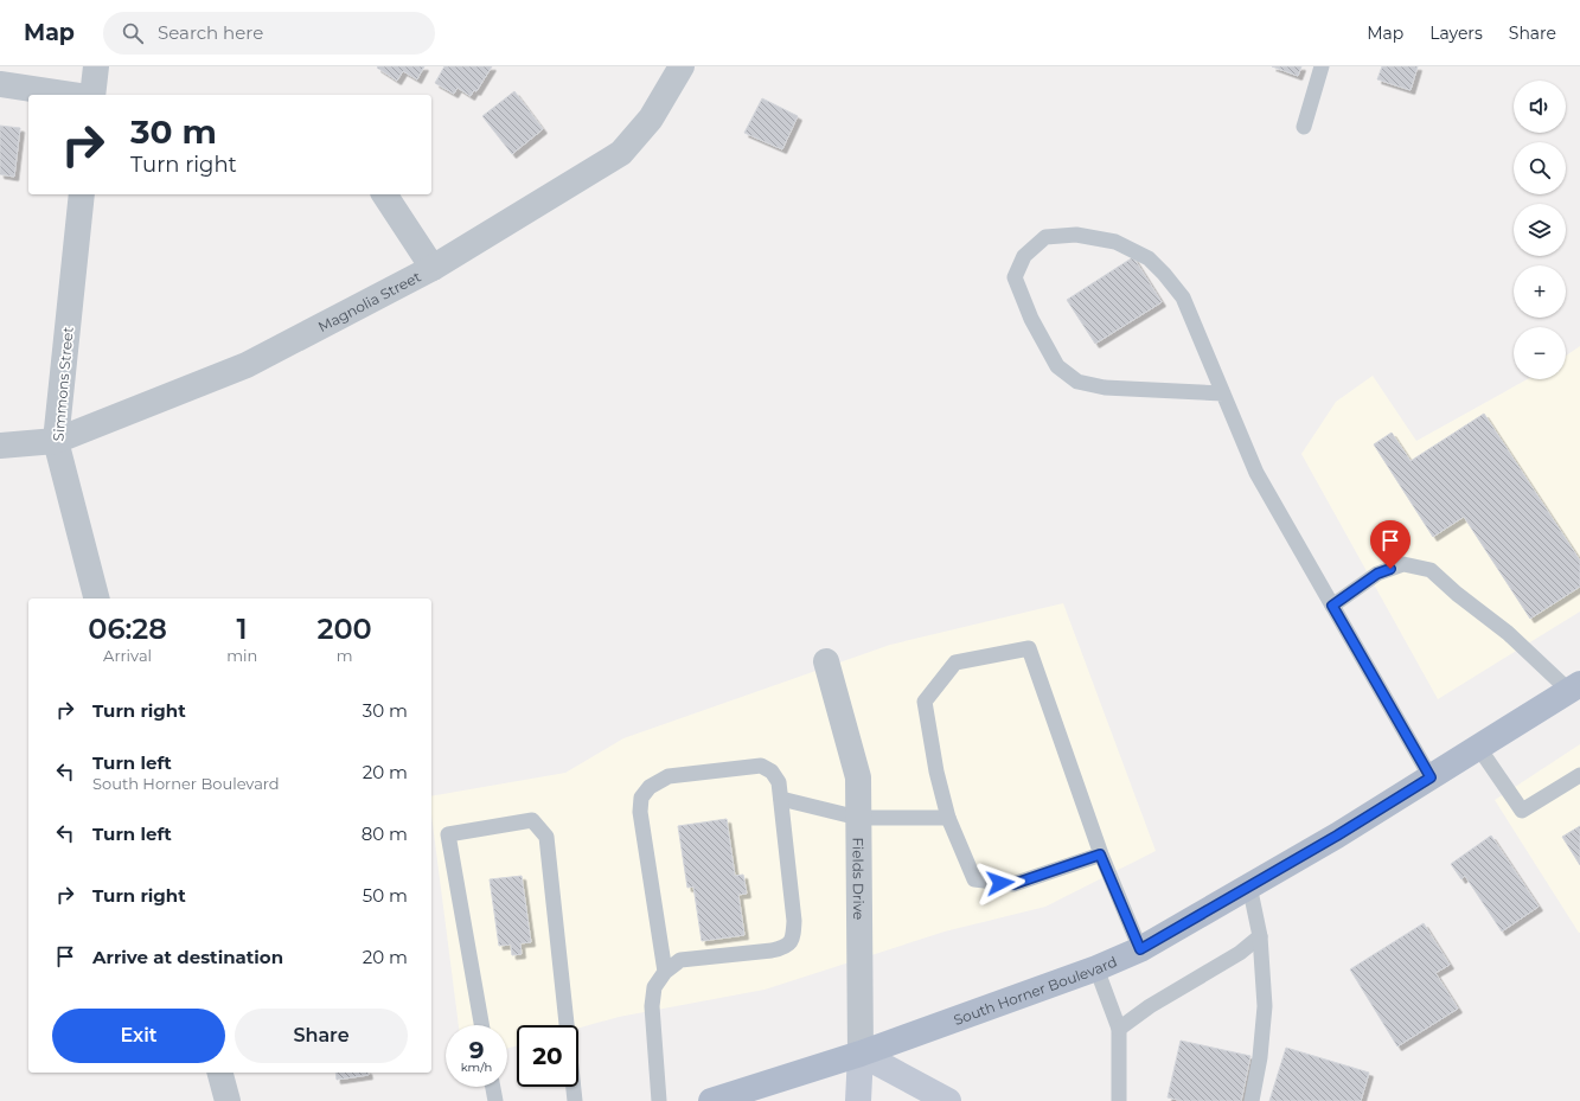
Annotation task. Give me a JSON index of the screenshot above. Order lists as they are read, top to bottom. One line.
{"streets":{"main road":["South Horner Boulevard"],"street":["Magnolia Street","Simmons Street","Fields Drive"]},"crossings":[["Magnolia Street","Simmons Street"],["Fields Drive","South Horner Boulevard"]],"page":{"header":"Map","search":"Search here","nav":["Map","Layers","Share"],"map_buttons":["+","−"],"turn":["30 m","Turn right"],"eta":["06:28","Arrival","1","min","200","m"],"list":[{"name":"Turn right","value":"30 m"},{"name":"Turn left","note":"South Horner Boulevard","value":"20 m"},{"name":"Turn left","value":"80 m"},{"name":"Turn right","value":"50 m"},{"name":"Arrive at destination","value":"20 m"}],"buttons":["Exit","Share"],"speed":"9 km/h","limit":"20"}}
